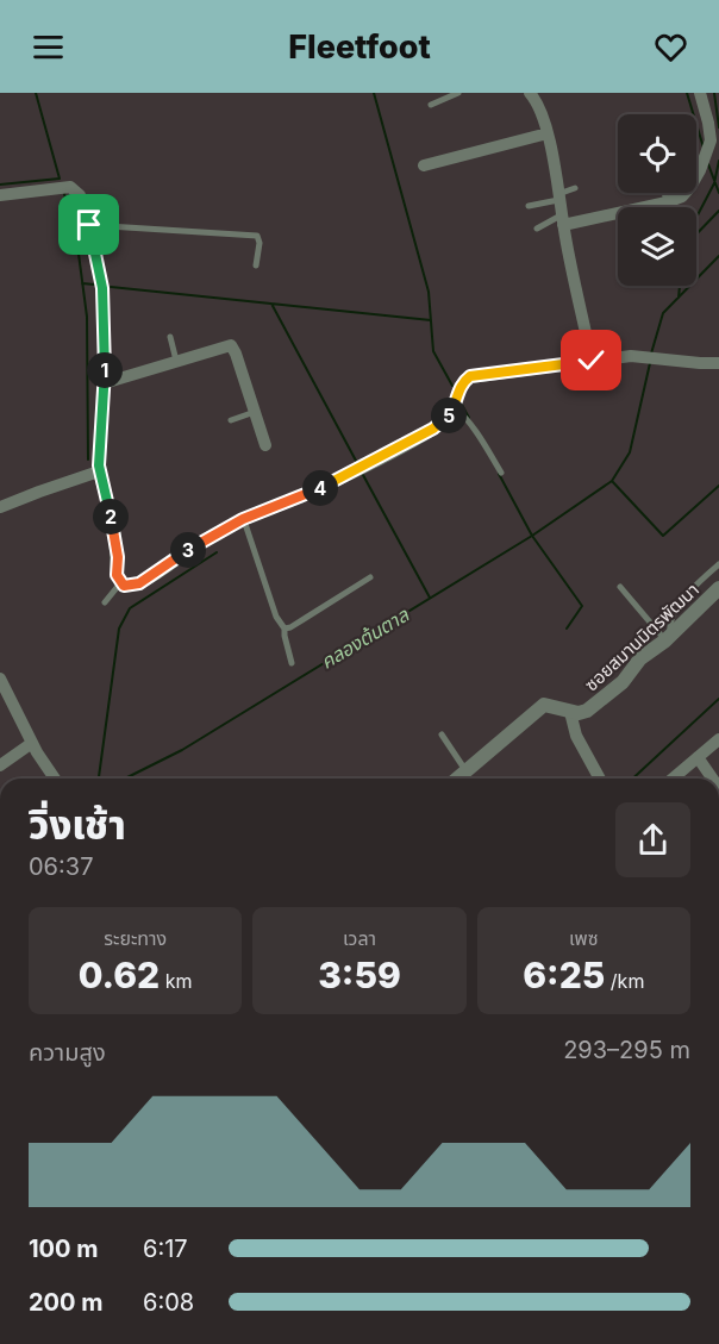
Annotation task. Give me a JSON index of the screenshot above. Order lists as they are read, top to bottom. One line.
{"streets":{"street":["ซอยสมานมิตรพัฒนา"]},"water":["คลองต้นตาล"],"page":{"header":"Fleetfoot","pins":["1","5","4","2","3"],"heading":["วิ่งเช้า","06:37"],"stats":[["ระยะทาง","0.62 km"],["เวลา","3:59"],["เพซ","6:25 /km"]],"chart":["ความสูง","293–295 m"],"list":[{"name":"100 m","note":"6:17"},{"name":"200 m","note":"6:08"}]}}
